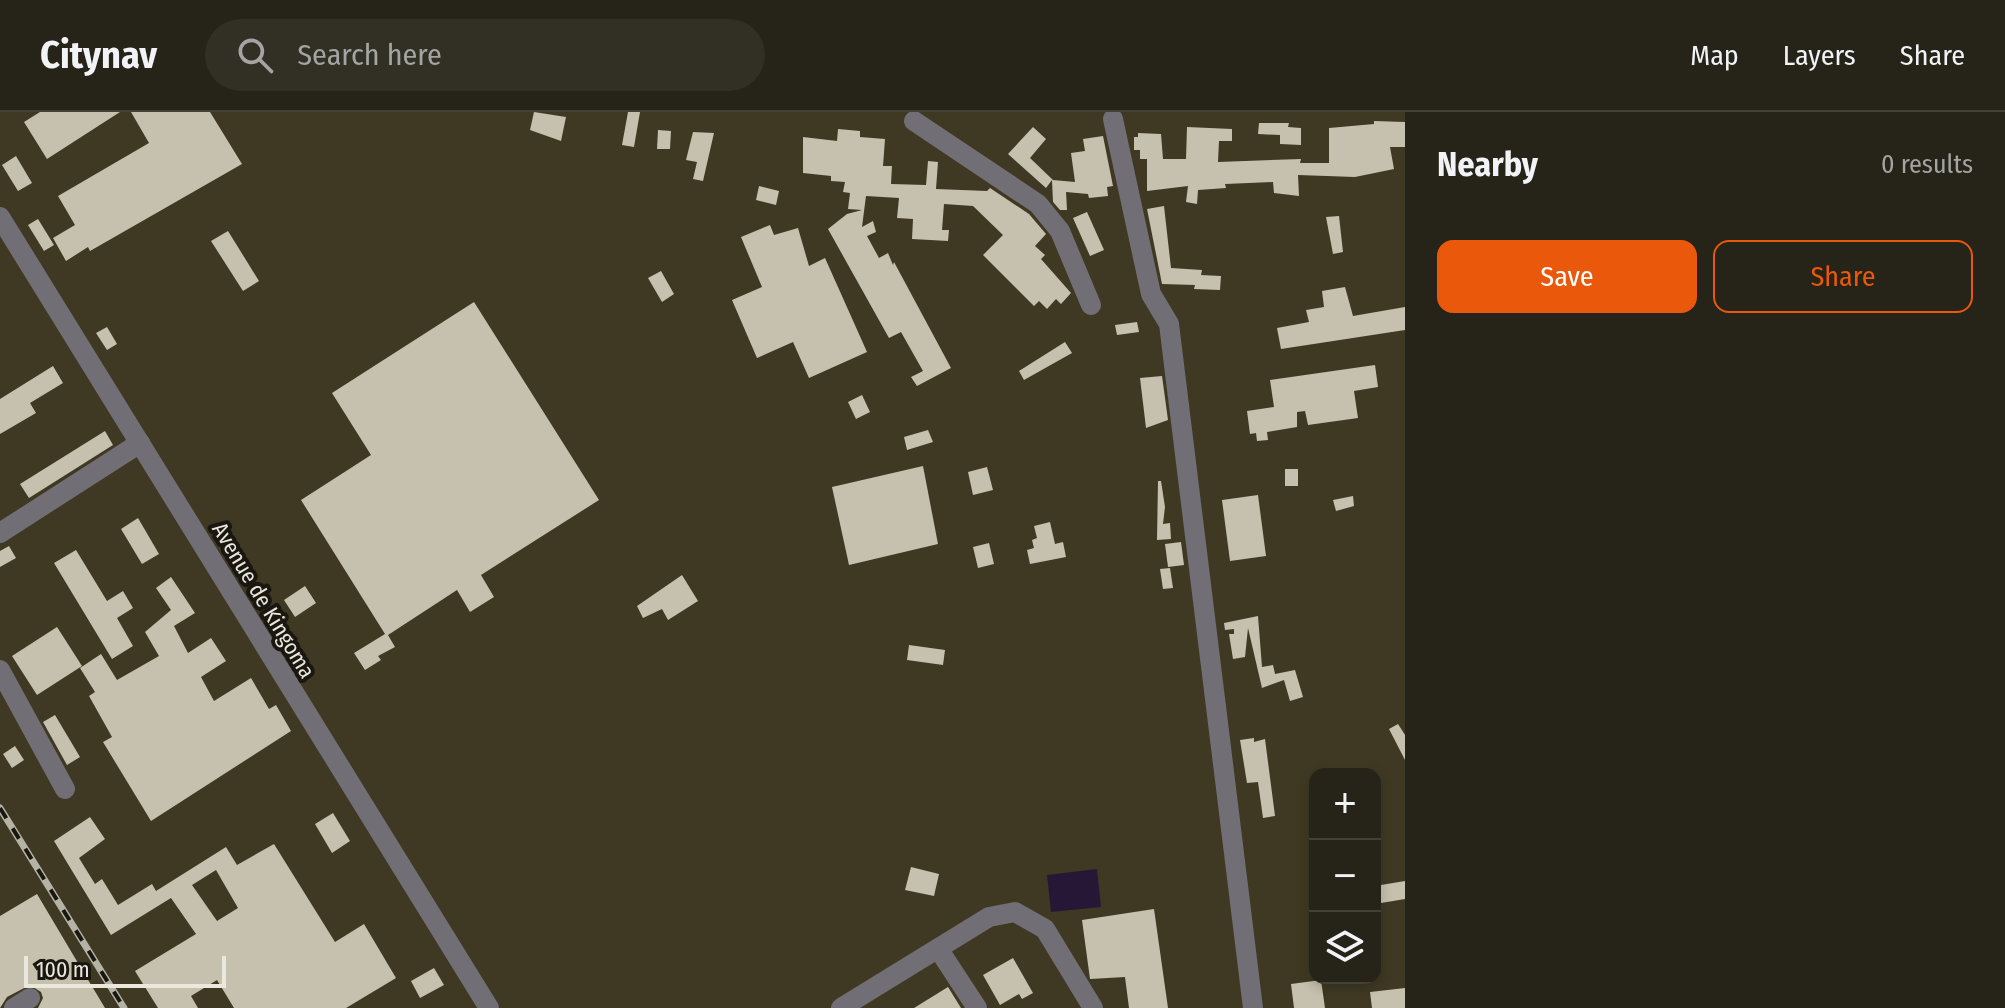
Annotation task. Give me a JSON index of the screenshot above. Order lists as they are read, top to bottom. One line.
{"streets":{"street":["Avenue de Kingoma"]},"scale_bar":"100 m","page":{"header":"Citynav","search":"Search here","nav":["Map","Layers","Share"],"heading":["Nearby","0 results"],"buttons":["Save","Share"],"map_buttons":["+","−"],"scale":"100 m"}}
